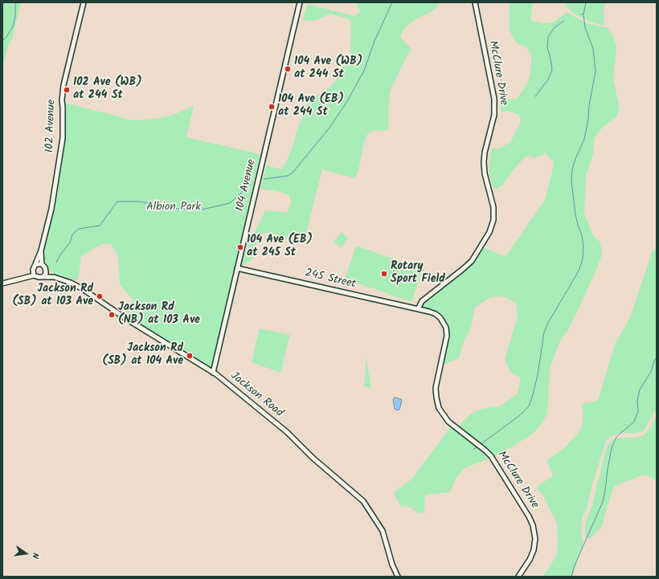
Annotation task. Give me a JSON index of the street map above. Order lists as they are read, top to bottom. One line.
{"streets":{"street":["McClure Drive","102 Avenue","104 Avenue","245 Street","Jackson Road"]},"crossings":[["McClure Drive","245 Street"],["102 Avenue","Jackson Road"],["104 Avenue","245 Street"],["104 Avenue","Jackson Road"]],"parks":["Albion Park"],"places":["104 Ave (WB) at 244 St","102 Ave (WB) at 244 St","104 Ave (EB) at 244 St","104 Ave (EB) at 245 St","Rotary Sport Field","Jackson Rd (SB) at 103 Ave","Jackson Rd (NB) at 103 Ave","Jackson Rd (SB) at 104 Ave"],"north":"right"}
